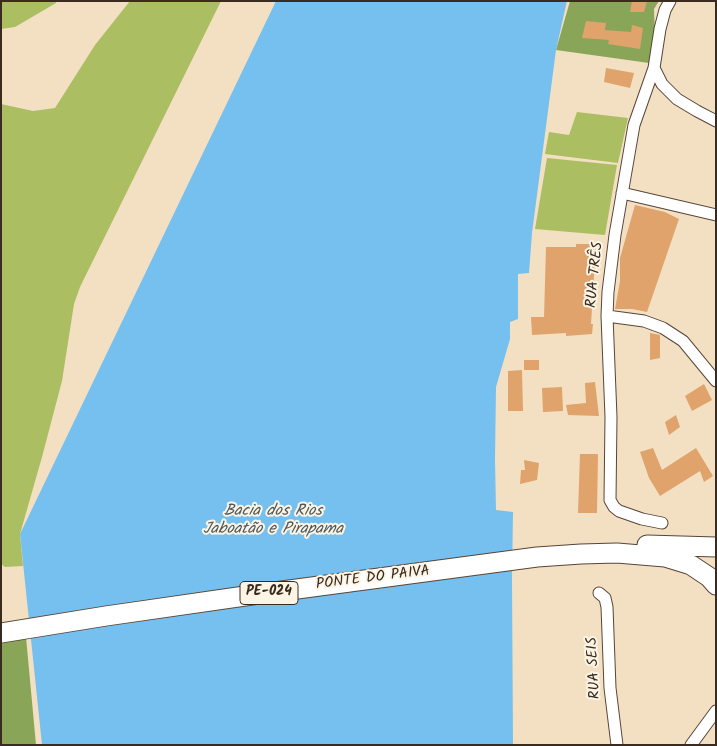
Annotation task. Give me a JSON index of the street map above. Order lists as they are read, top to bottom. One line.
{"streets":{"main road":["PONTE DO PAIVA","PE-024"],"street":["RUA TRÊS","RUA SEIS"]},"water":["Bacia dos Rios Jaboatão e Pirapama"]}
